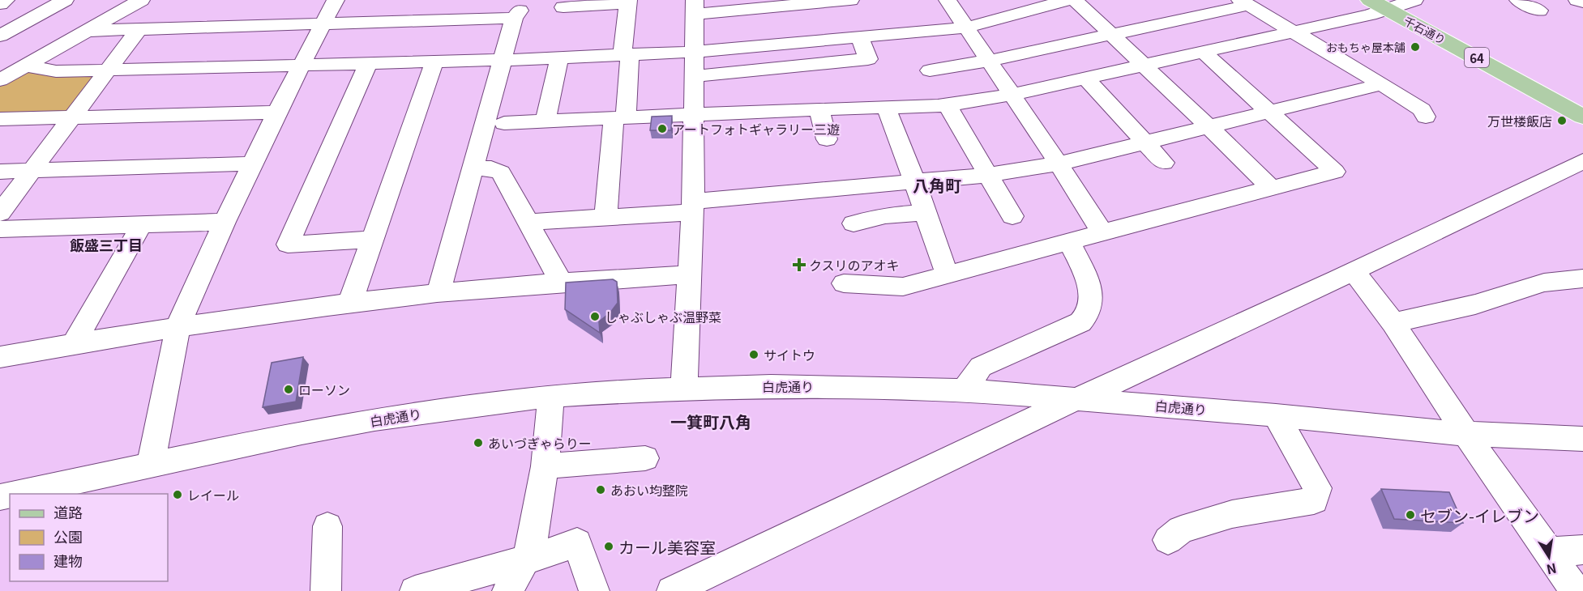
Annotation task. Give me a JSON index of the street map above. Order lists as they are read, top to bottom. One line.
{"streets":{"main road":["千石通り","64"],"street":["白虎通り"]},"districts":["八角町","飯盛三丁目","一箕町八角"],"places":{"other":["おもちゃ屋本舗","万世楼飯店","アートフォトギャラリー三遊","しゃぶしゃぶ温野菜","サイトウ","ローソン","あいづぎゃらりー","あおい均整院","レイール","セブン-イレブン","カール美容室"],"health":["クスリのアオキ"]},"legend":["道路","公園","建物"],"north":"bottom"}
